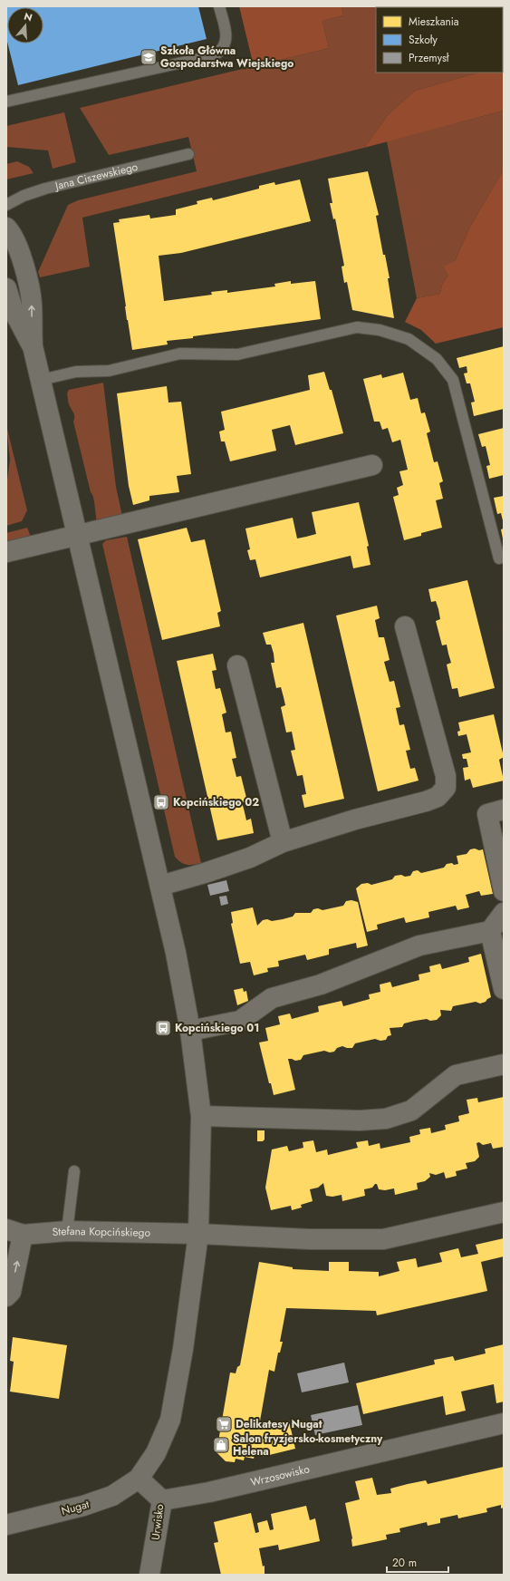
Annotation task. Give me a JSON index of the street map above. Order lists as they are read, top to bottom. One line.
{"streets":{"street":["Stefana Kopcińskiego","Wrzosowisko","Nugat","Urwisko"],"lane":["Jana Ciszewskiego"]},"crossings":[["Wrzosowisko","Urwisko"],["Nugat","Urwisko"]],"places":{"school or university":["Szkoła Główna Gospodarstwa Wiejskiego"],"bus stop":["Kopcińskiego 02","Kopcińskiego 01"],"supermarket":["Delikatesy Nugat"],"shop":["Salon fryzjersko-kosmetyczny Helena"]},"legend":["Mieszkania","Szkoły","Przemysł"],"scale_bar":"20 m","north":"top"}
